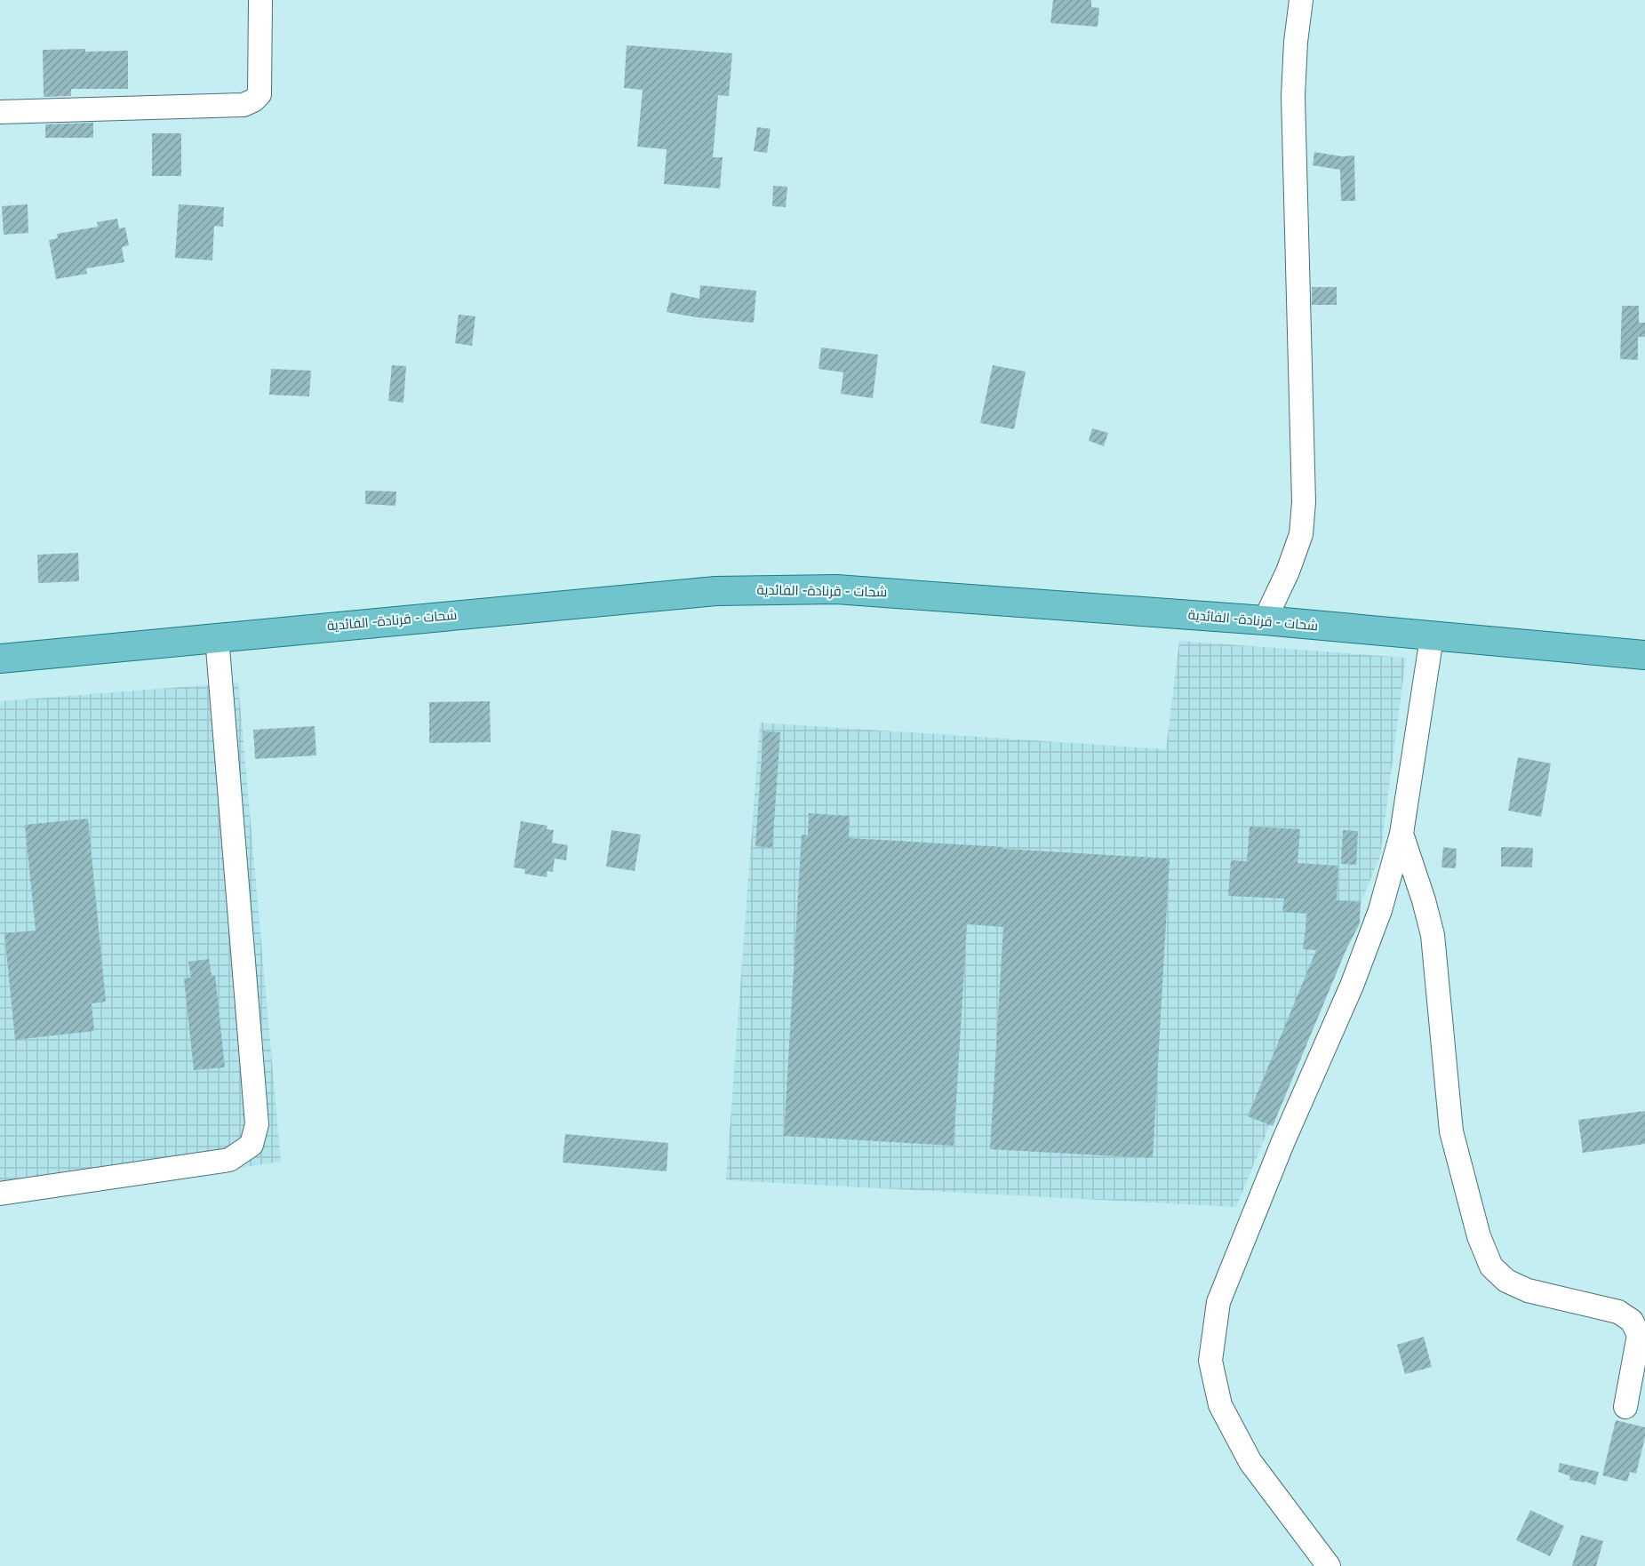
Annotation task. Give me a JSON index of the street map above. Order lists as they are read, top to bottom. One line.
{"streets":{"main road":["شحات - قرنادة- الفائدية"]}}
